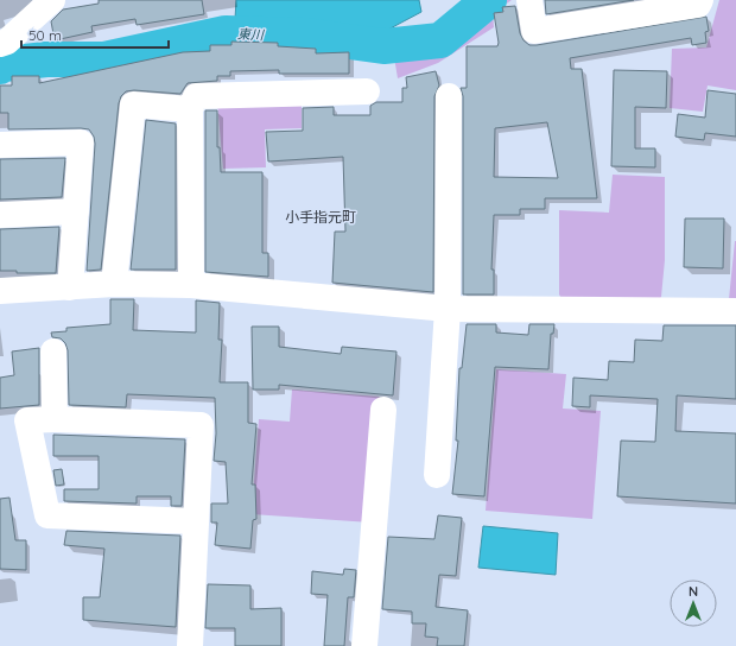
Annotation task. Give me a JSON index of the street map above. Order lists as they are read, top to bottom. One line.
{"districts":["小手指元町"],"water":["東川"],"scale_bar":"50 m","north":"top"}
